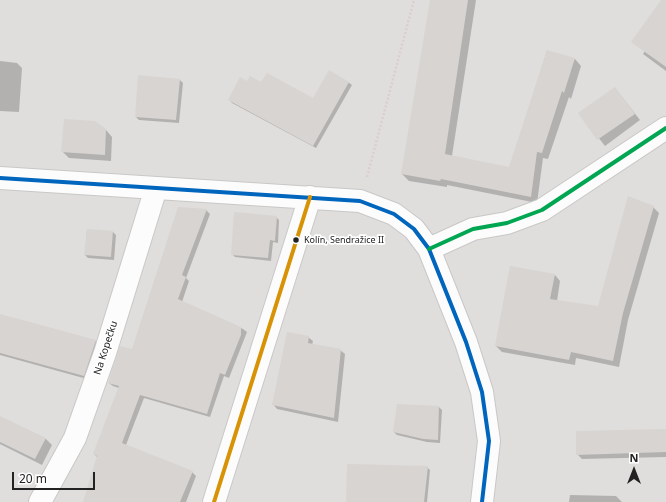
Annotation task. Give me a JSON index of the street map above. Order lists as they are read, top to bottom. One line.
{"streets":{"street":["Na Kopečku"]},"places":["Kolín, Sendražice II"],"scale_bar":"20 m","north":"top"}
